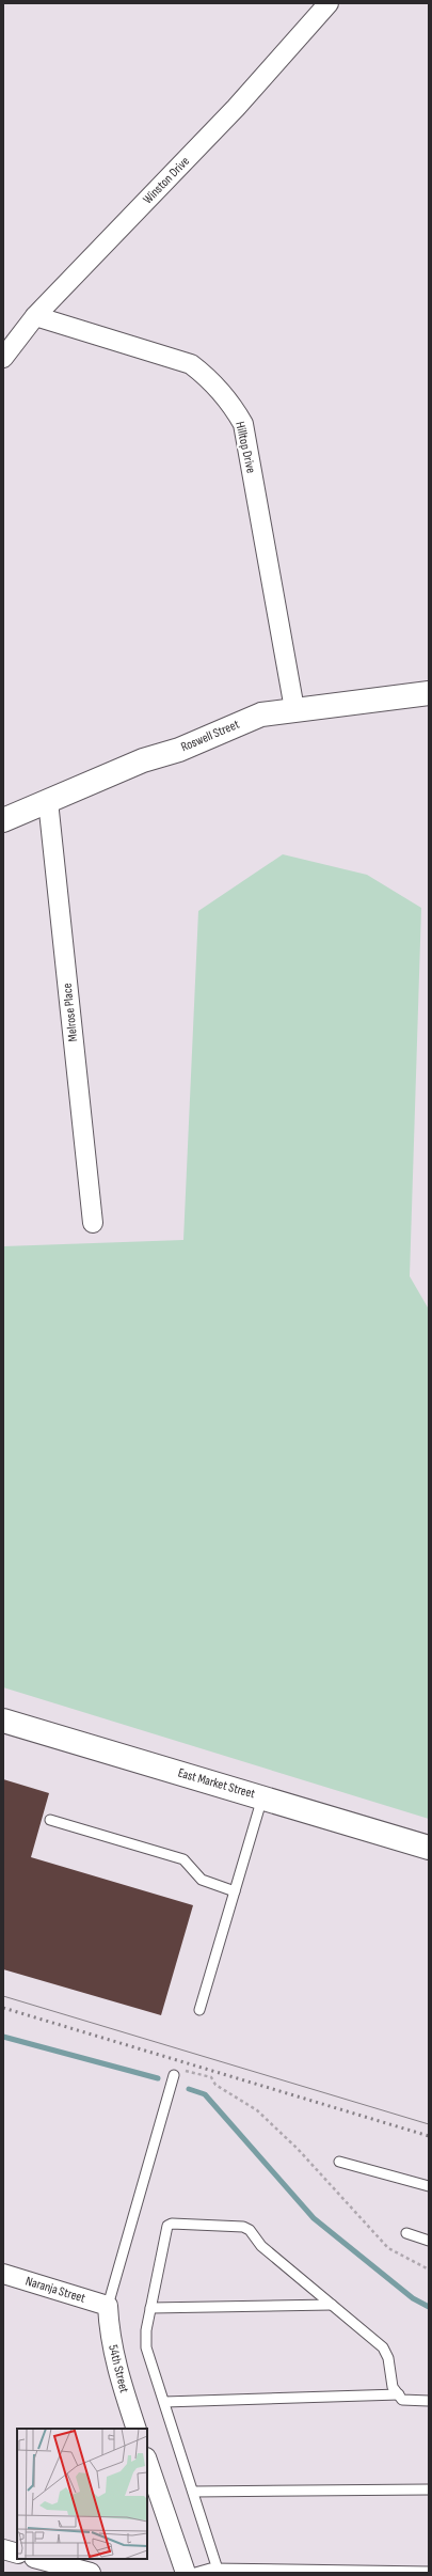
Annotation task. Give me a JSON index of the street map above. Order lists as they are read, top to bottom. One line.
{"streets":{"street":["Winston Drive","Hilltop Drive","Roswell Street","Melrose Place","East Market Street","Naranja Street","54th Street"]},"crossings":[["Winston Drive","Hilltop Drive"],["Hilltop Drive","Roswell Street"],["Roswell Street","Melrose Place"],["Naranja Street","54th Street"]]}
